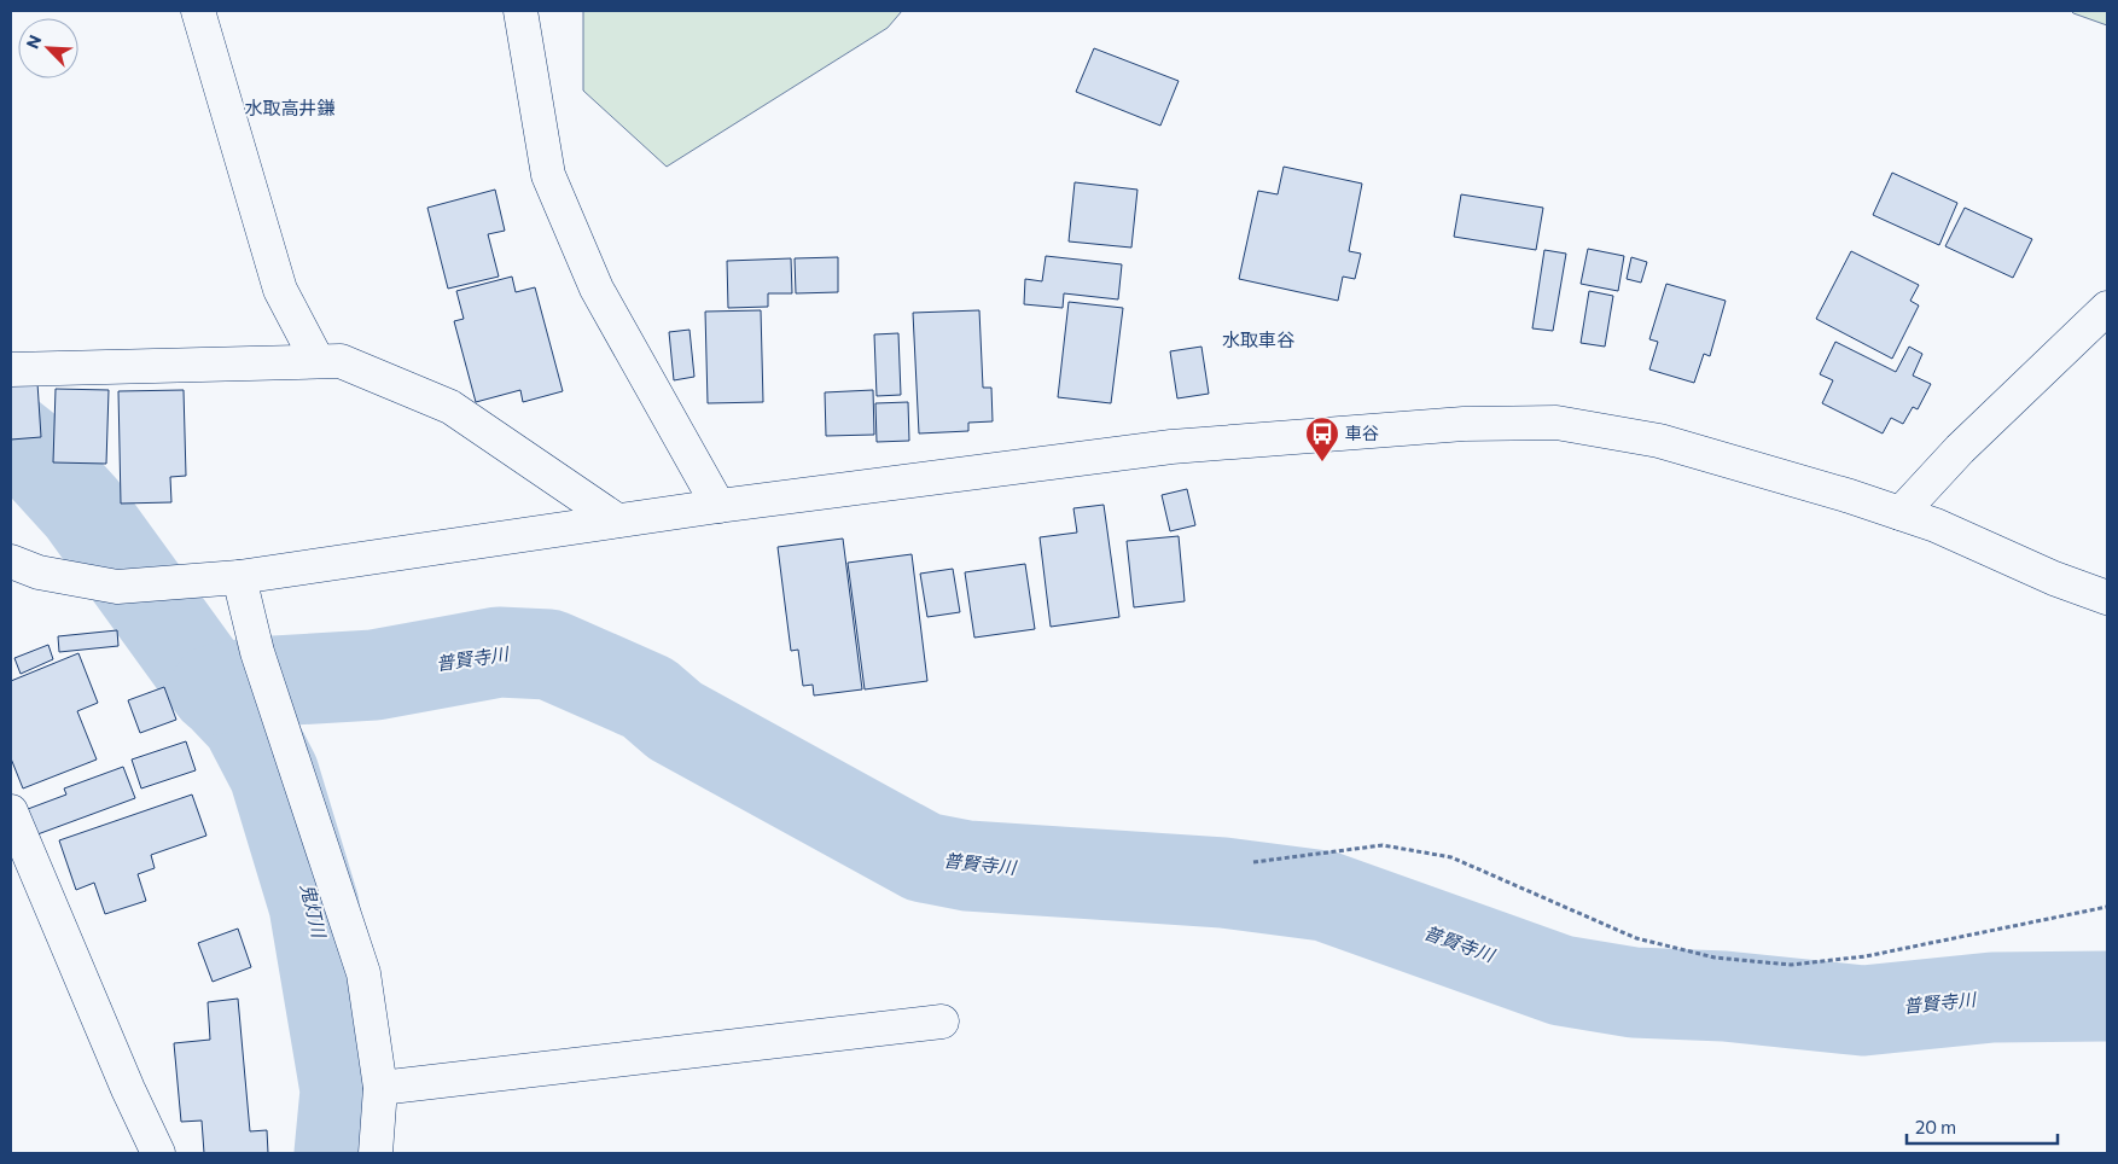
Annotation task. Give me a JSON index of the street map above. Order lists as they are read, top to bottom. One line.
{"districts":["水取高井鎌","水取車谷"],"water":["普賢寺川","鬼灯川"],"places":{"bus stop":["車谷"]},"scale_bar":"20 m","north":"top left"}
